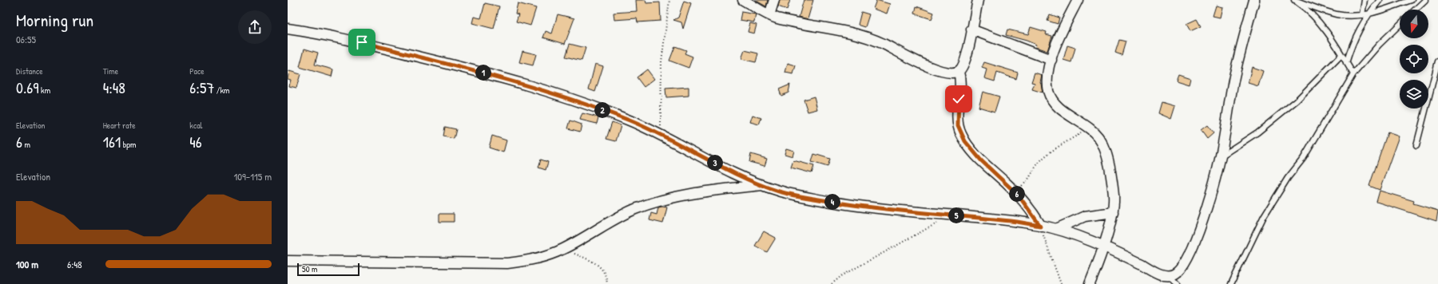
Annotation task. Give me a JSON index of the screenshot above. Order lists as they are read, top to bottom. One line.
{"scale_bar":"50 m","north":"bottom","page":{"heading":["Morning run","06:55"],"stats":[["Distance","0.69 km"],["Time","4:48"],["Pace","6:57 /km"],["Elevation","6 m"],["Heart rate","161 bpm"],["kcal","46"]],"pins":["1","2","3","6","4","5"],"chart":["Elevation","109–115 m"],"list":[{"name":"100 m","note":"6:48"}],"scale":"50 m"}}
